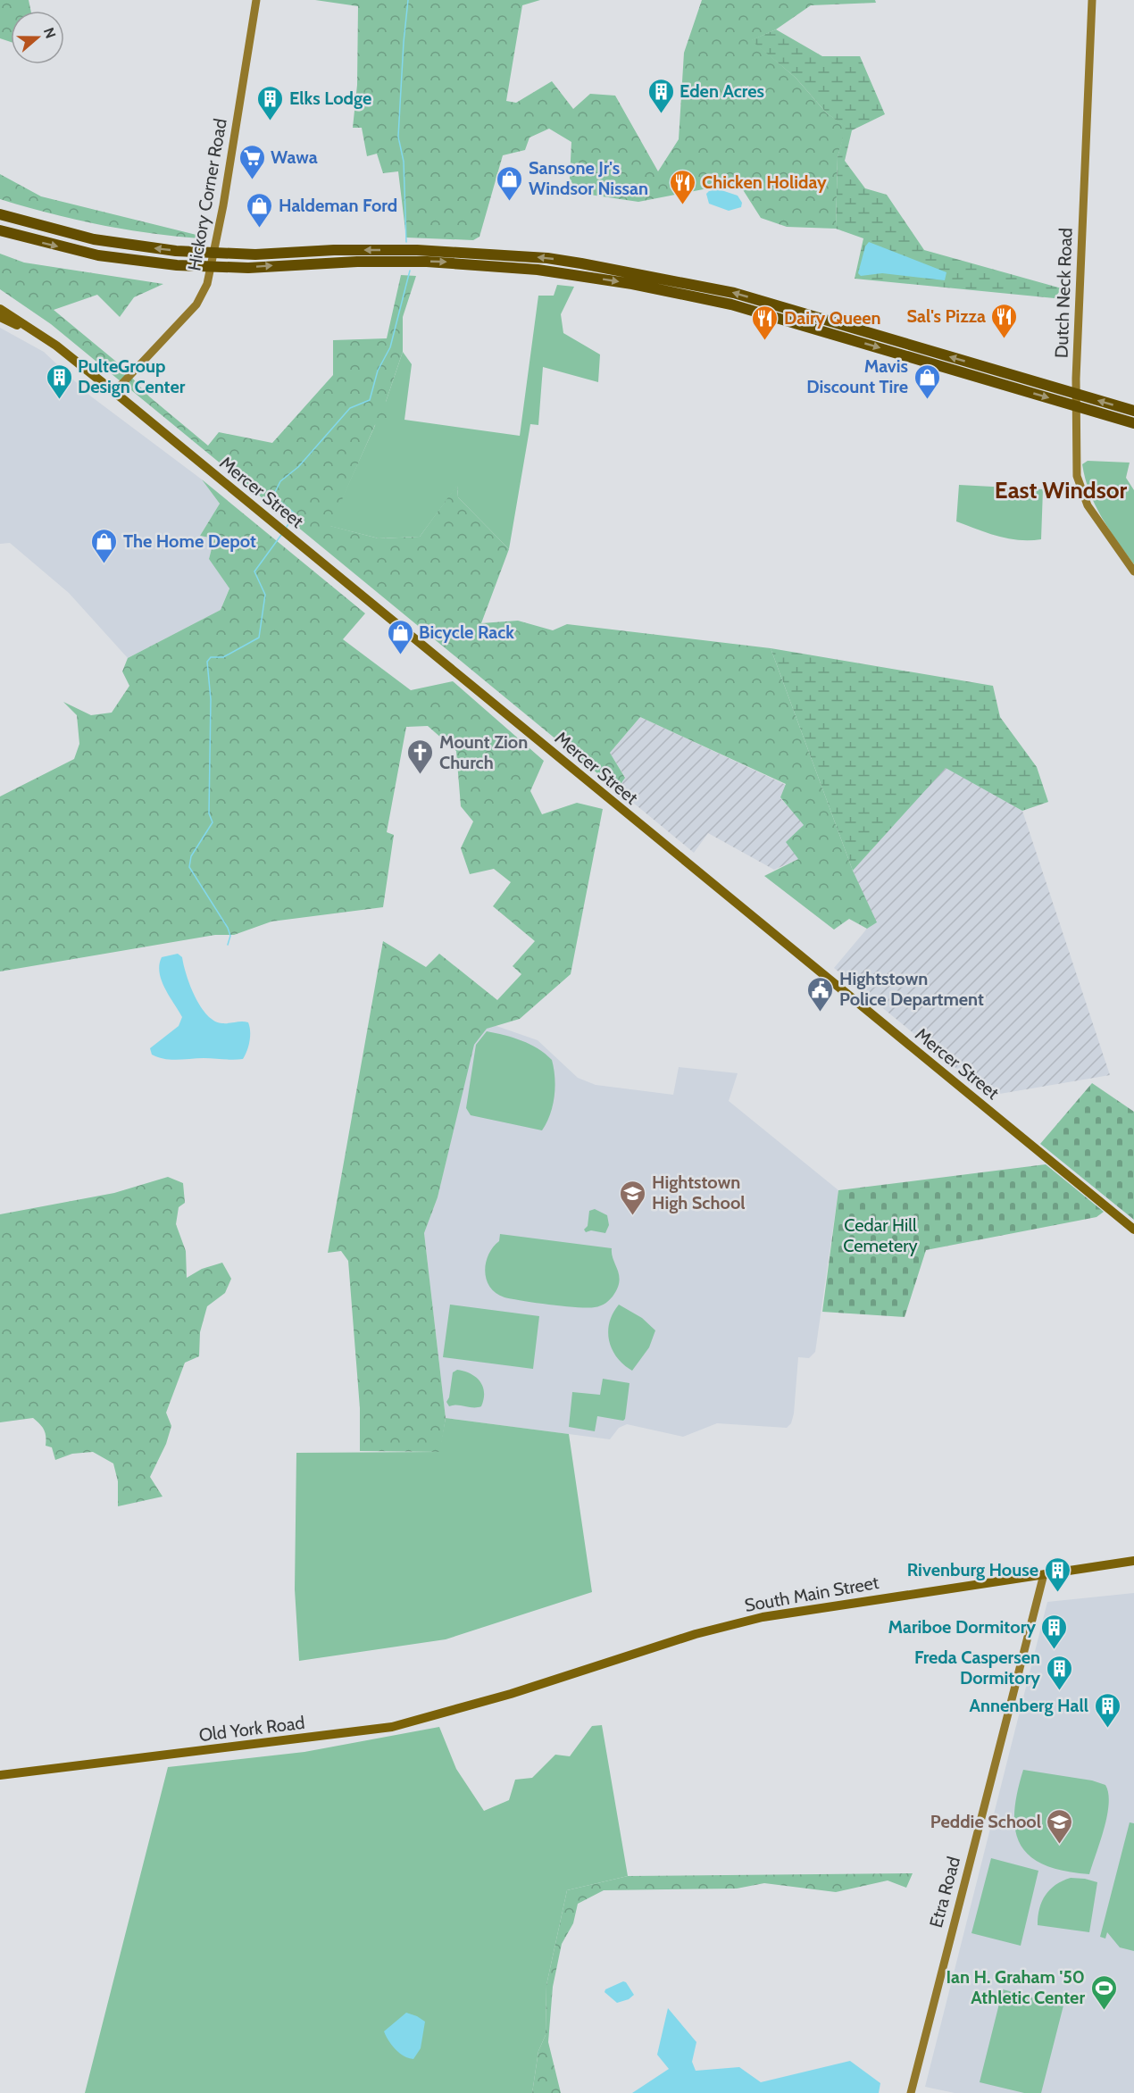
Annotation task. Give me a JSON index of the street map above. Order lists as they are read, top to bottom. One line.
{"streets":{"main road":["Mercer Street","South Main Street","Old York Road"],"street":["Hickory Corner Road","Dutch Neck Road","Etra Road"]},"crossings":[["Hickory Corner Road","Mercer Street"],["South Main Street","Old York Road"],["South Main Street","Etra Road"]],"districts":["East Windsor"],"parks":["Cedar Hill Cemetery"],"places":{"building":["Eden Acres","Elks Lodge","PulteGroup Design Center","Rivenburg House","Mariboe Dormitory","Freda Caspersen Dormitory","Annenberg Hall"],"supermarket":["Wawa"],"shop":["Sansone Jr's Windsor Nissan","Haldeman Ford","Mavis Discount Tire","The Home Depot","Bicycle Rack"],"restaurant":["Chicken Holiday","Sal's Pizza","Dairy Queen"],"church":["Mount Zion Church"],"public building":["Hightstown Police Department"],"school or university":["Hightstown High School","Peddie School"],"sports":["Ian H. Graham '50 Athletic Center"]},"north":"right"}
